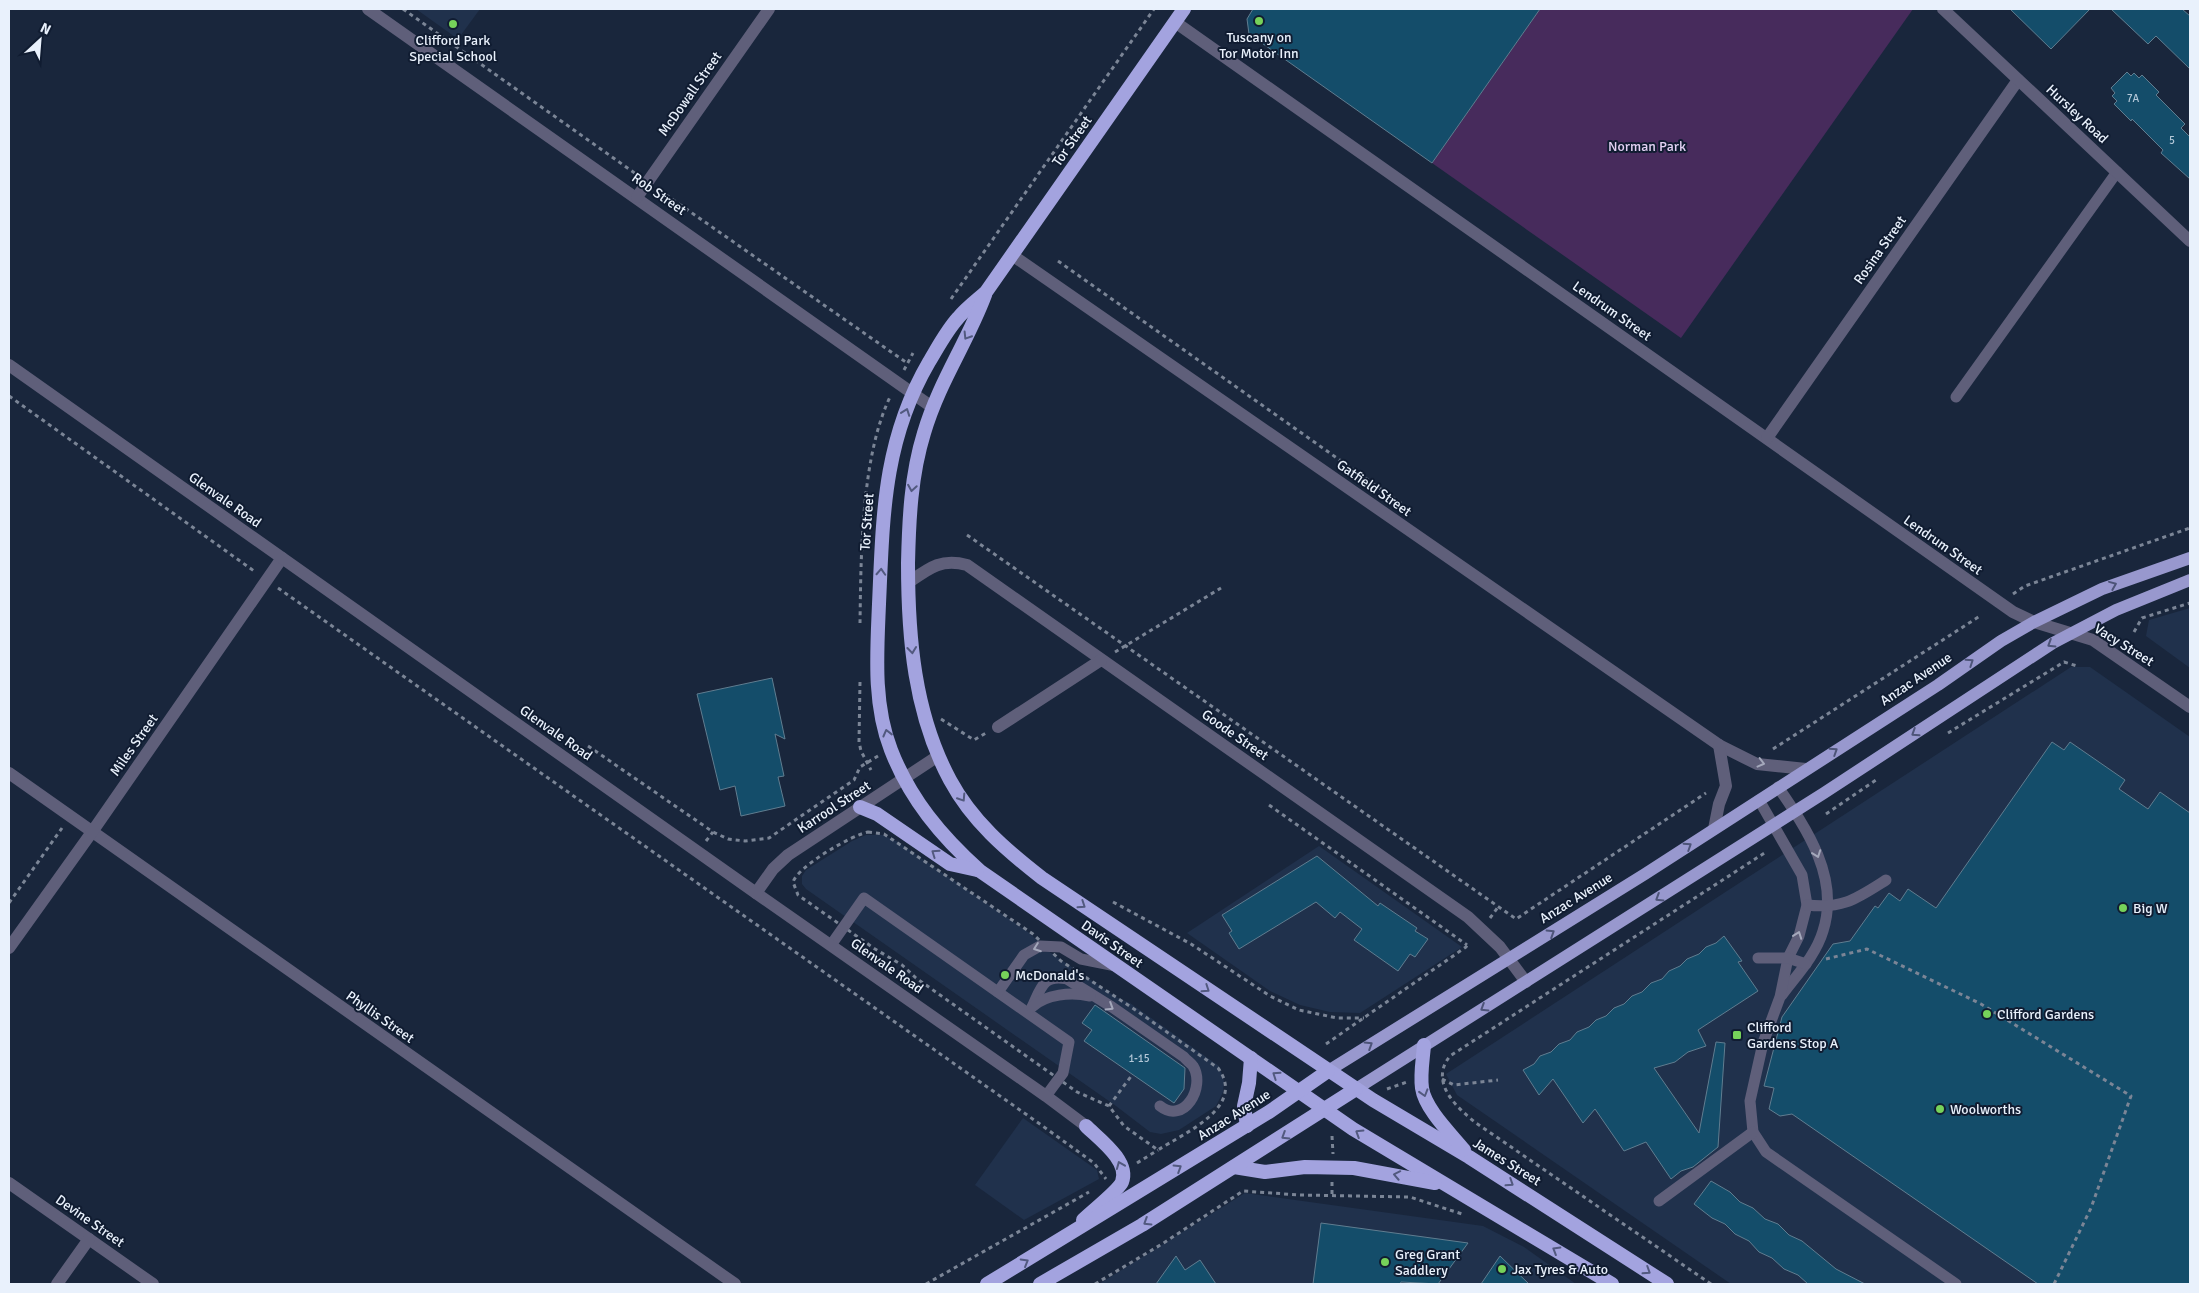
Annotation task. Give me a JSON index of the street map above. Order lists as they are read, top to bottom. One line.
{"streets":{"highway":["Tor Street","Anzac Avenue","Davis Street","James Street"],"street":["McDowall Street","Hursley Road","Rob Street","Rosina Street","Lendrum Street","Gatfield Street","Glenvale Road","Vacy Street","Goode Street","Miles Street","Karrool Street","Phyllis Street","Devine Street"]},"crossings":[["McDowall Street","Rob Street"],["Hursley Road","Rosina Street"],["Tor Street","Rob Street"],["Tor Street","Lendrum Street"],["Tor Street","Gatfield Street"],["Tor Street","Goode Street"],["Tor Street","Karrool Street"],["Tor Street","Davis Street"],["Rosina Street","Lendrum Street"],["Lendrum Street","Vacy Street"],["Lendrum Street","Anzac Avenue"],["Gatfield Street","Anzac Avenue"],["Glenvale Road","Miles Street"],["Glenvale Road","Karrool Street"],["Vacy Street","Anzac Avenue"],["Anzac Avenue","Goode Street"],["Anzac Avenue","Davis Street"],["Anzac Avenue","James Street"],["Miles Street","Phyllis Street"],["Karrool Street","Davis Street"],["Davis Street","James Street"]],"parks":["Norman Park"],"places":{"other":["Tuscany on Tor Motor Inn","Clifford Park Special School","Big W","McDonald's","Clifford Gardens","Woolworths","Greg Grant Saddlery","Jax Tyres & Auto"],"transit":["Clifford Gardens Stop A"]},"house_numbers":["7A","5","1-15"],"north":"top right"}
